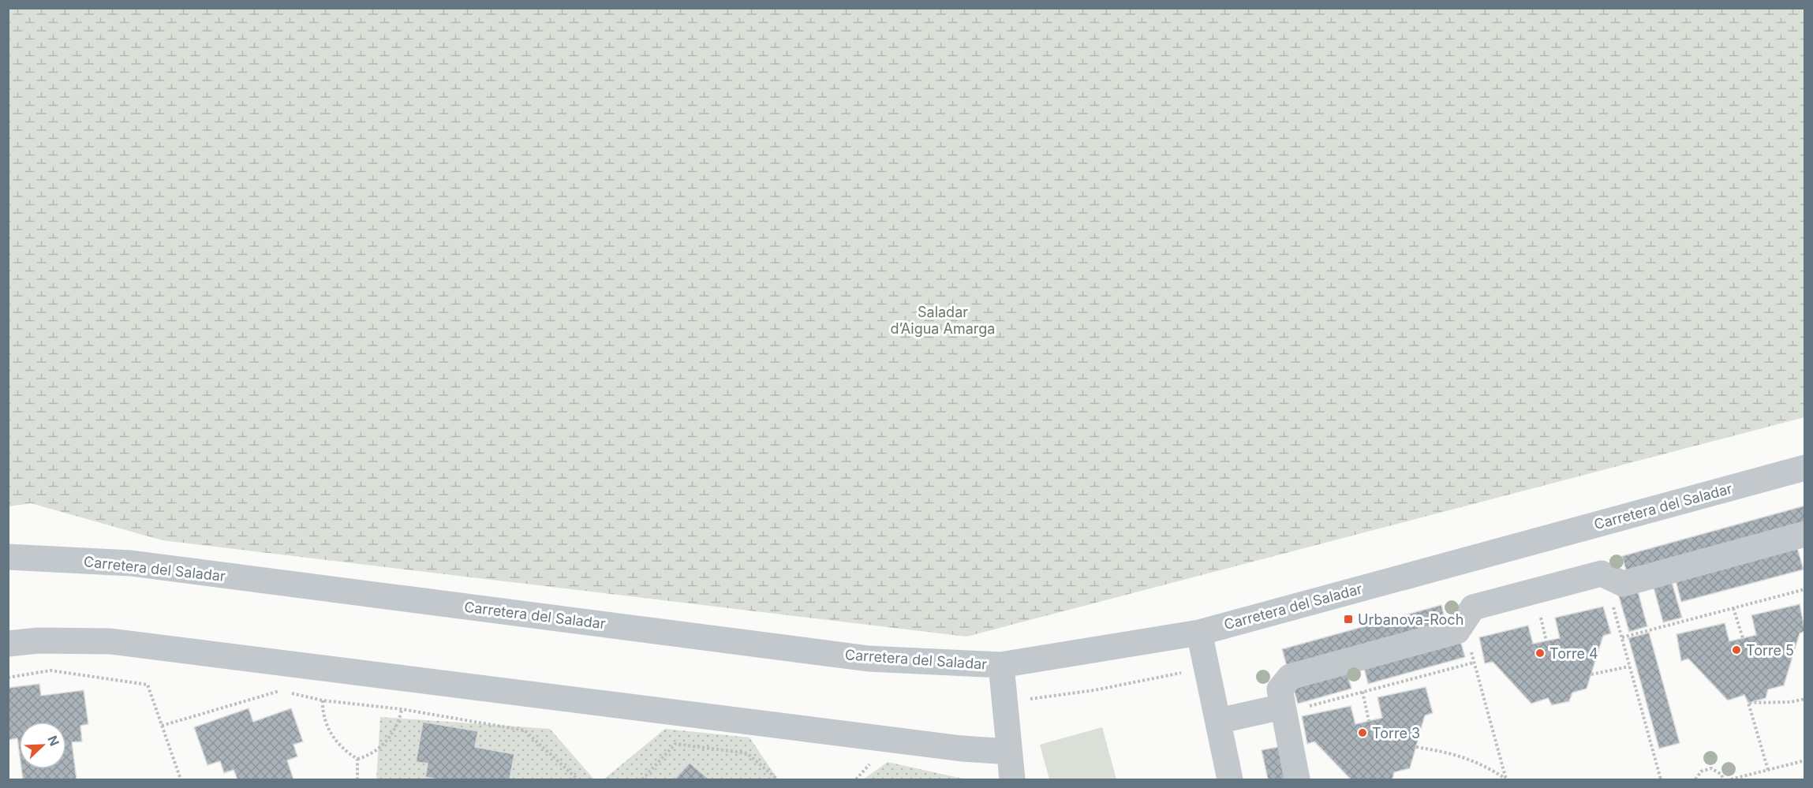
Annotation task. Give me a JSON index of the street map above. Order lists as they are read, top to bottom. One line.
{"streets":{"street":["Carretera del Saladar"]},"parks":["Saladar d’Aigua Amarga"],"places":{"transit":["Urbanova-Roch"],"other":["Torre 5","Torre 4","Torre 3"]},"north":"top right"}
